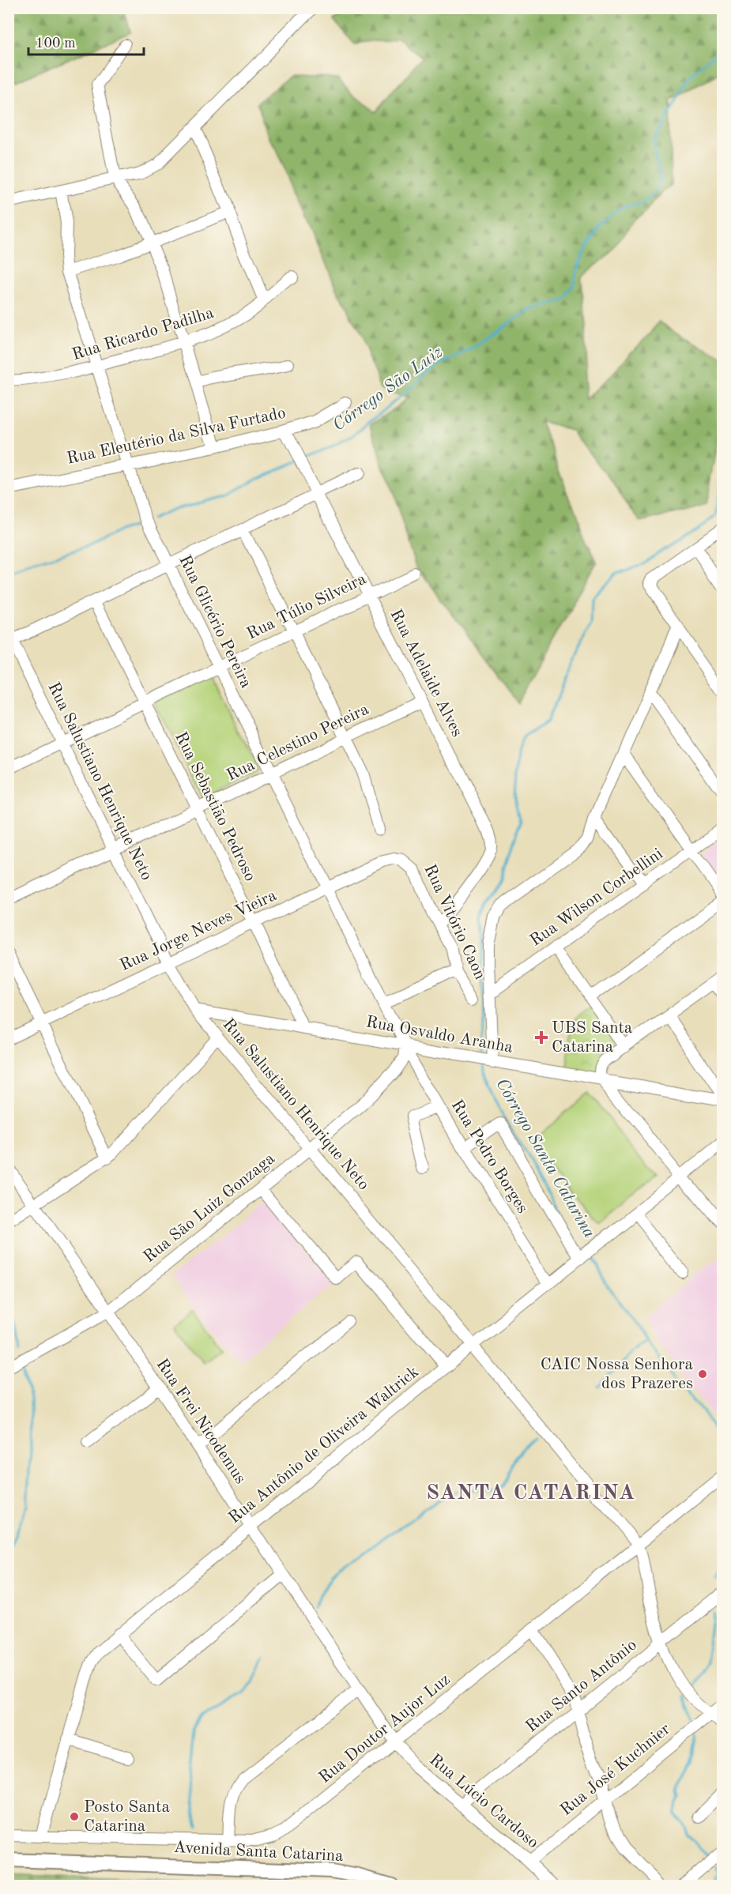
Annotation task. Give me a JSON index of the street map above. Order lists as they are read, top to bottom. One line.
{"streets":{"main road":["Avenida Santa Catarina"],"street":["Rua Ricardo Padilha","Rua Eleutério da Silva Furtado","Rua Túlio Silveira","Rua Glicério Pereira","Rua Adelaide Alves","Rua Celestino Pereira","Rua Salustiano Henrique Neto","Rua Sebastião Pedroso","Rua Wilson Corbellini","Rua Vitório Caon","Rua Jorge Neves Vieira","Rua Osvaldo Aranha","Rua Pedro Borges","Rua São Luiz Gonzaga","Rua Frei Nicodemus","Rua Antônio de Oliveira Waltrick","Rua Santo Antônio","Rua Doutor Aujor Luz","Rua José Kuchnier","Rua Lúcio Cardoso"]},"crossings":[["Rua Ricardo Padilha","Rua Glicério Pereira"],["Rua Eleutério da Silva Furtado","Rua Glicério Pereira"],["Rua Eleutério da Silva Furtado","Rua Adelaide Alves"],["Rua Túlio Silveira","Rua Glicério Pereira"],["Rua Túlio Silveira","Rua Adelaide Alves"],["Rua Túlio Silveira","Rua Salustiano Henrique Neto"],["Rua Túlio Silveira","Rua Sebastião Pedroso"],["Rua Glicério Pereira","Rua Celestino Pereira"],["Rua Glicério Pereira","Rua Jorge Neves Vieira"],["Rua Glicério Pereira","Rua Osvaldo Aranha"],["Rua Glicério Pereira","Rua Pedro Borges"],["Rua Glicério Pereira","Rua São Luiz Gonzaga"],["Rua Adelaide Alves","Rua Celestino Pereira"],["Rua Adelaide Alves","Rua Vitório Caon"],["Rua Celestino Pereira","Rua Salustiano Henrique Neto"],["Rua Celestino Pereira","Rua Sebastião Pedroso"],["Rua Salustiano Henrique Neto","Rua Jorge Neves Vieira"],["Rua Salustiano Henrique Neto","Rua Osvaldo Aranha"],["Rua Salustiano Henrique Neto","Rua São Luiz Gonzaga"],["Rua Salustiano Henrique Neto","Rua Antônio de Oliveira Waltrick"],["Rua Salustiano Henrique Neto","Rua Doutor Aujor Luz"],["Rua Sebastião Pedroso","Rua Jorge Neves Vieira"],["Rua Sebastião Pedroso","Rua Osvaldo Aranha"],["Rua Vitório Caon","Rua Jorge Neves Vieira"],["Rua Osvaldo Aranha","Rua Pedro Borges"],["Rua Osvaldo Aranha","Rua São Luiz Gonzaga"],["Rua Pedro Borges","Rua São Luiz Gonzaga"],["Rua Pedro Borges","Rua Antônio de Oliveira Waltrick"],["Rua São Luiz Gonzaga","Rua Frei Nicodemus"],["Rua Frei Nicodemus","Rua Antônio de Oliveira Waltrick"],["Rua Frei Nicodemus","Rua Doutor Aujor Luz"],["Rua Frei Nicodemus","Rua Lúcio Cardoso"],["Rua Antônio de Oliveira Waltrick","Rua Doutor Aujor Luz"],["Rua Santo Antônio","Rua Lúcio Cardoso"],["Rua Doutor Aujor Luz","Rua Lúcio Cardoso"],["Rua José Kuchnier","Rua Lúcio Cardoso"]],"districts":["SANTA CATARINA"],"water":["Córrego São Luiz","Córrego Santa Catarina"],"places":{"health":["UBS Santa Catarina"],"other":["CAIC Nossa Senhora dos Prazeres","Posto Santa Catarina"]},"scale_bar":"100 m"}
